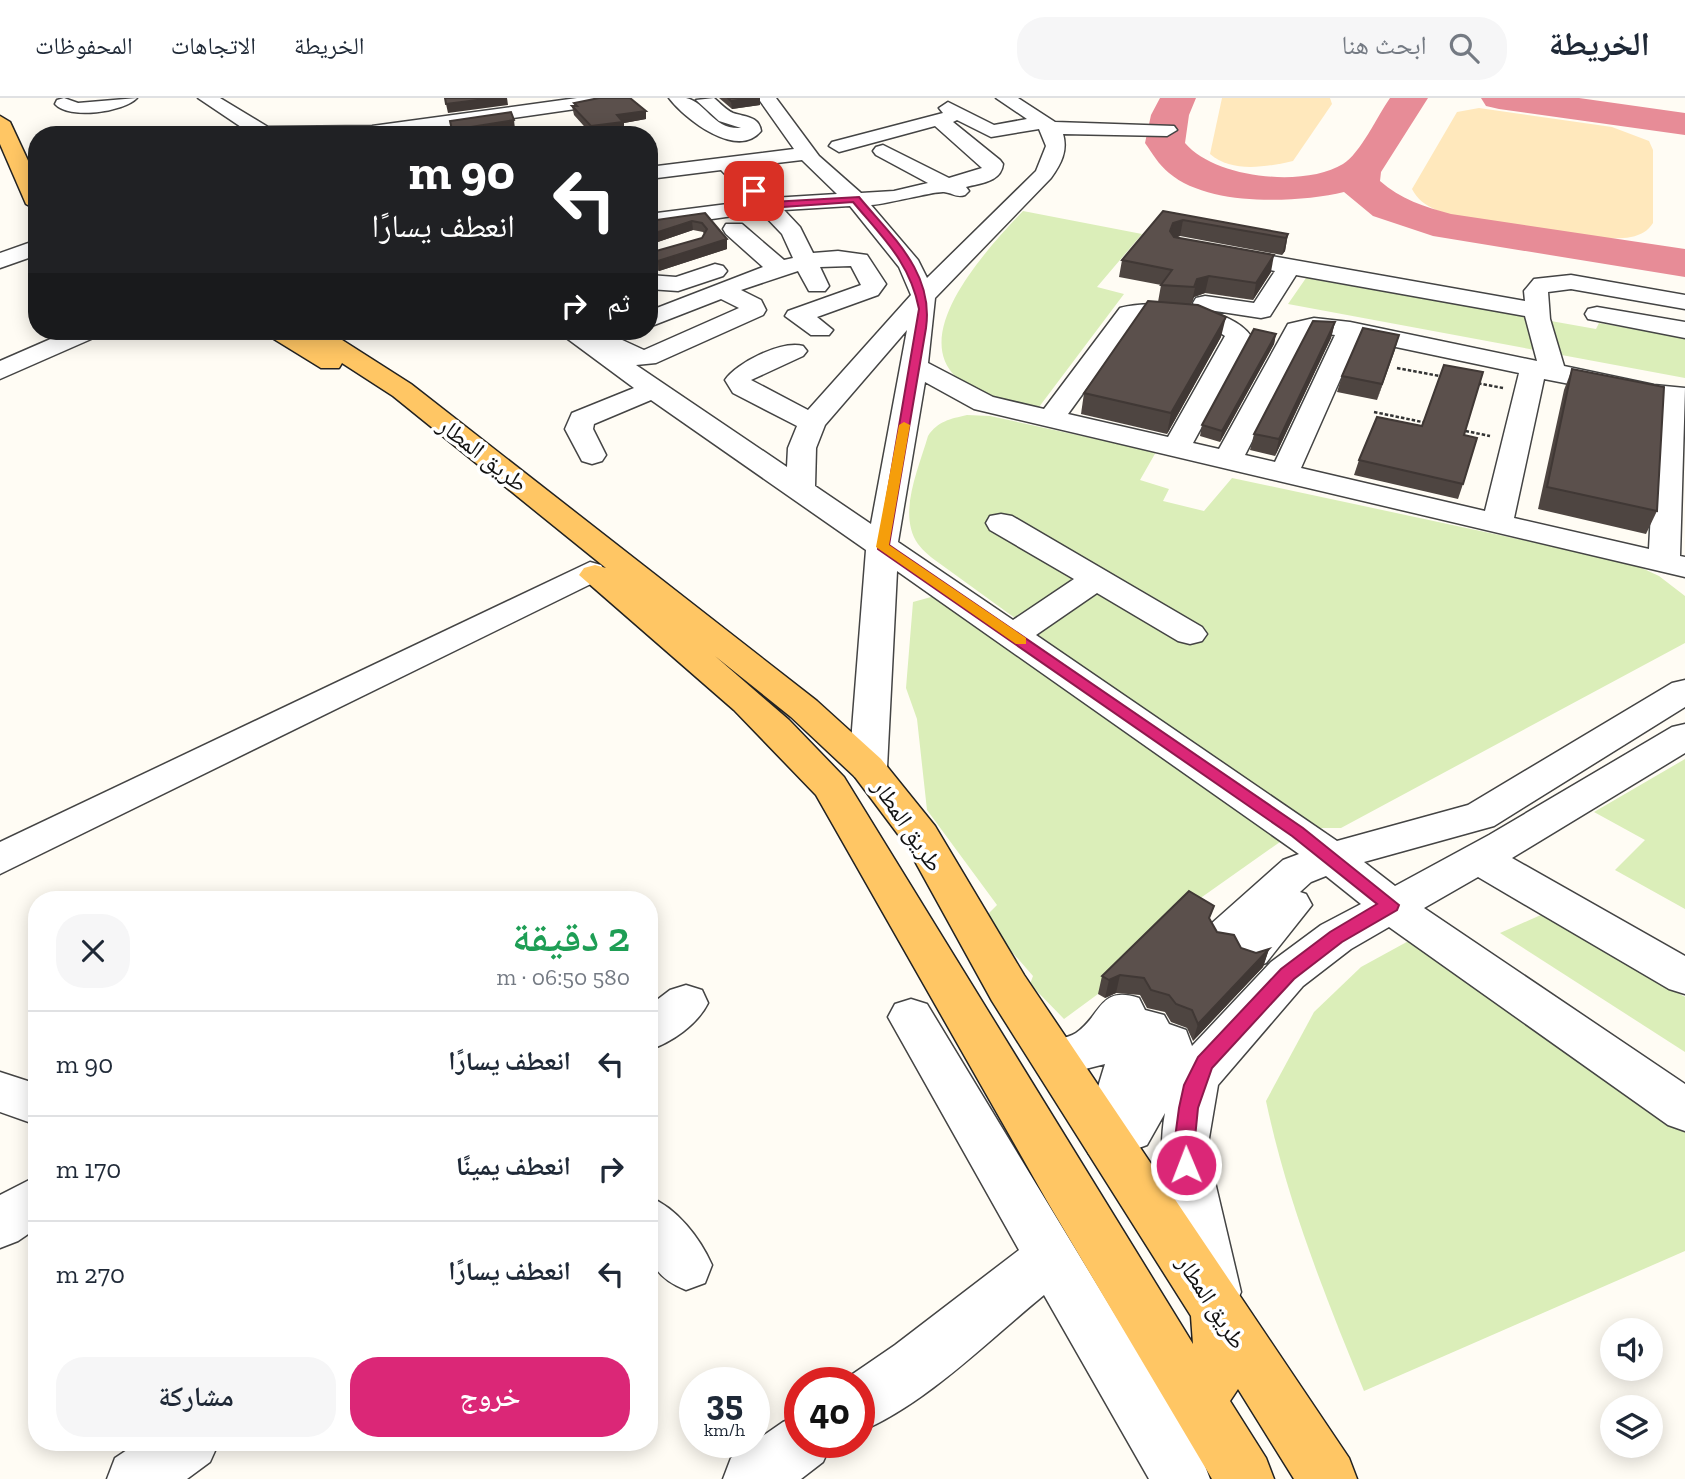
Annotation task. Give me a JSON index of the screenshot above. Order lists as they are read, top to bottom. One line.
{"streets":{"main road":["طريق المطار"]},"page":{"header":"الخريطة","search":"ابحث هنا","nav":["الخريطة","الاتجاهات","المحفوظات"],"turn":["90 m","انعطف يسارًا"],"then":"ثم","heading":["2 دقيقة","580 m · 06:50"],"list":[{"name":"انعطف يسارًا","value":"90 m"},{"name":"انعطف يمينًا","value":"170 m"},{"name":"انعطف يسارًا","value":"270 m"}],"buttons":["خروج","مشاركة"],"speed":"35 km/h","limit":"40"}}
